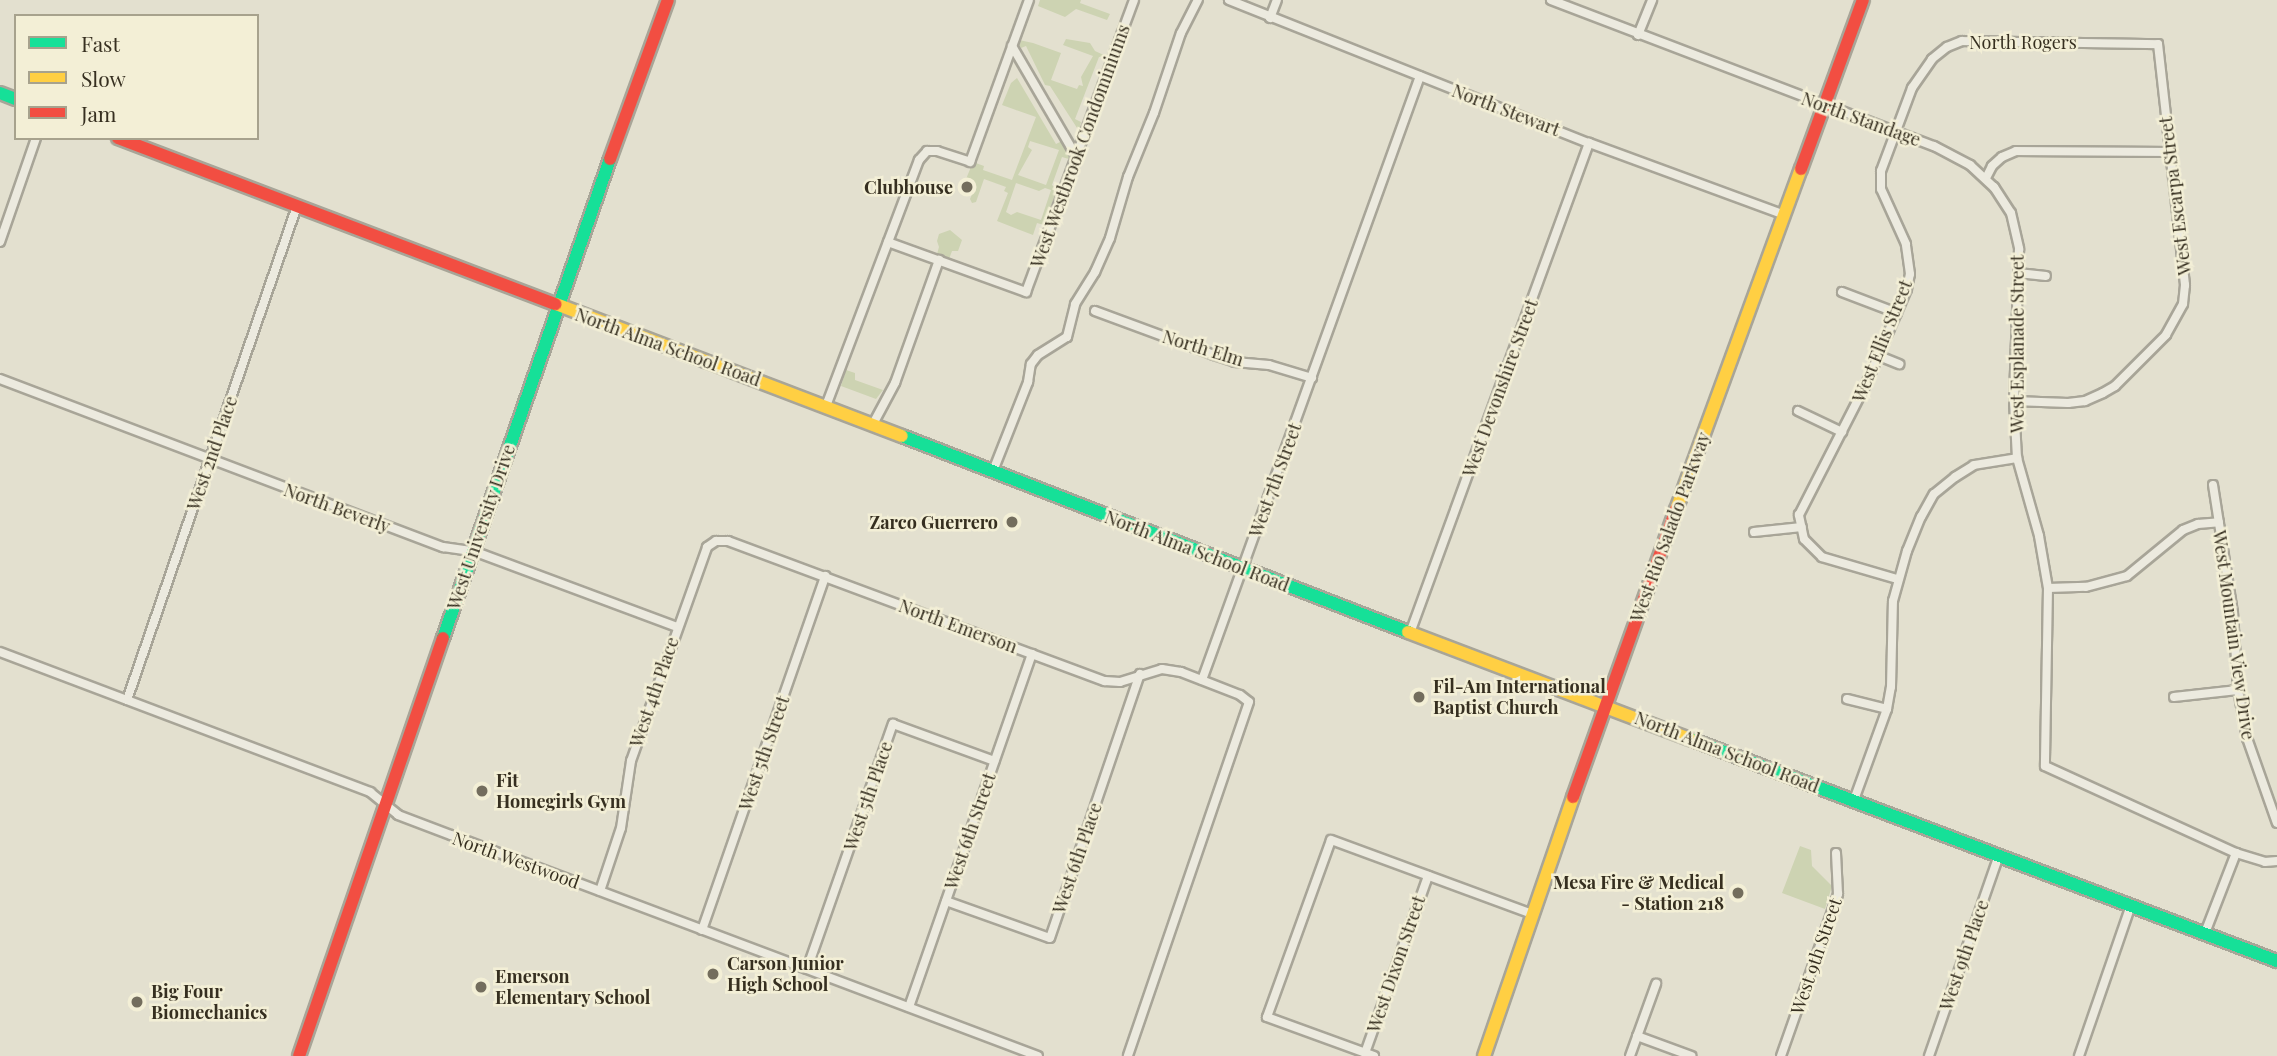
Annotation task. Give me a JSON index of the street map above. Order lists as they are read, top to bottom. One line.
{"streets":{"main road":["North Alma School Road","West University Drive","West Rio Salado Parkway"],"street":["North Rogers","North Stewart","North Standage","West Westbrook Condominiums","West Escarpa Street","West Ellis Street","West Esplanade Street","North Elm","West Devonshire Street","West 2nd Place","West 7th Street","North Beverly","North Emerson","West Mountain View Drive","West 4th Place","West 5th Street","West 5th Place","West 6th Street","West 6th Place","North Westwood","West 9th Place","West 9th Street","West Dixon Street"]},"crossings":[["North Rogers","North Standage"],["North Rogers","West Escarpa Street"],["North Rogers","West Ellis Street"],["North Stewart","West Devonshire Street"],["North Stewart","West 7th Street"],["North Stewart","West Rio Salado Parkway"],["North Standage","West Ellis Street"],["North Standage","West Esplanade Street"],["North Standage","West Rio Salado Parkway"],["West Escarpa Street","West Esplanade Street"],["North Alma School Road","West Devonshire Street"],["North Alma School Road","West 2nd Place"],["North Alma School Road","West 7th Street"],["North Alma School Road","West University Drive"],["North Alma School Road","West Rio Salado Parkway"],["North Alma School Road","West 9th Place"],["North Elm","West 7th Street"],["West 2nd Place","North Beverly"],["West 2nd Place","North Westwood"],["West 7th Street","North Emerson"],["North Beverly","West University Drive"],["North Beverly","West 4th Place"],["West University Drive","North Westwood"],["North Emerson","West 4th Place"],["North Emerson","West 5th Street"],["North Emerson","West 6th Street"],["North Emerson","West 6th Place"],["West 4th Place","North Westwood"],["West 5th Street","North Westwood"],["West 5th Place","West 6th Street"],["West 5th Place","North Westwood"],["West 6th Street","West 6th Place"],["West 6th Street","North Westwood"]],"places":["Clubhouse","Zarco Guerrero","Fil-Am International Baptist Church","Fit Homegirls Gym","Mesa Fire & Medical - Station 218","Carson Junior High School","Emerson Elementary School","Big Four Biomechanics"],"legend":["Fast","Slow","Jam"]}
